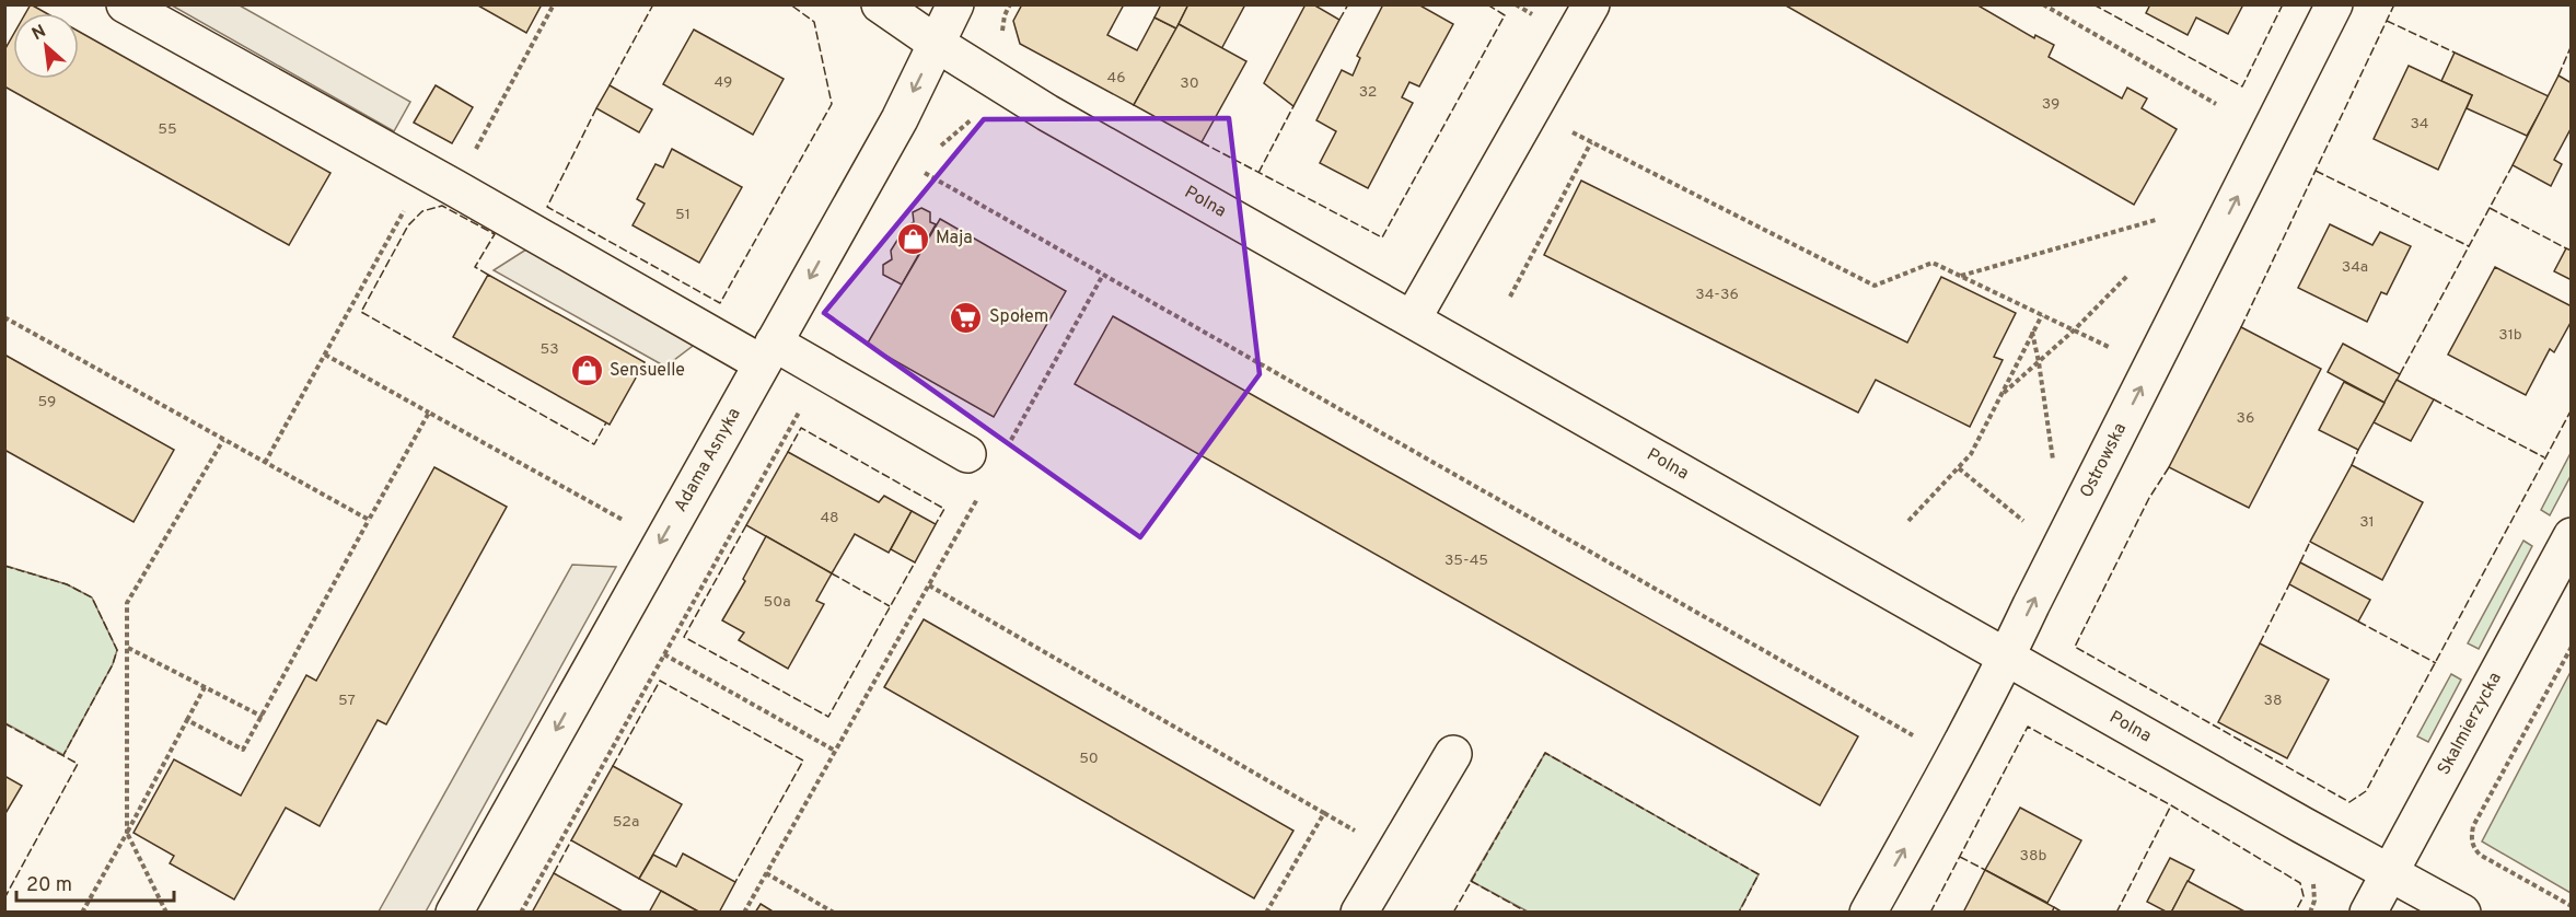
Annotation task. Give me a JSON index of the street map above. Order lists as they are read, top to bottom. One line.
{"streets":{"street":["Polna","Adama Asnyka","Ostrowska","Skalmierzycka"]},"crossings":[["Polna","Adama Asnyka"],["Polna","Ostrowska"],["Polna","Skalmierzycka"]],"one_way":["Adama Asnyka","Ostrowska"],"places":{"shop":["Maja","Sensuelle"],"supermarket":["Społem"]},"house_numbers":["46","49","30","32","39","34","55","51","34a","34-36","31b","53","59","36","48","31","35-45","50a","57","38","50","52a","38b"],"scale_bar":"20 m","north":"top left"}
